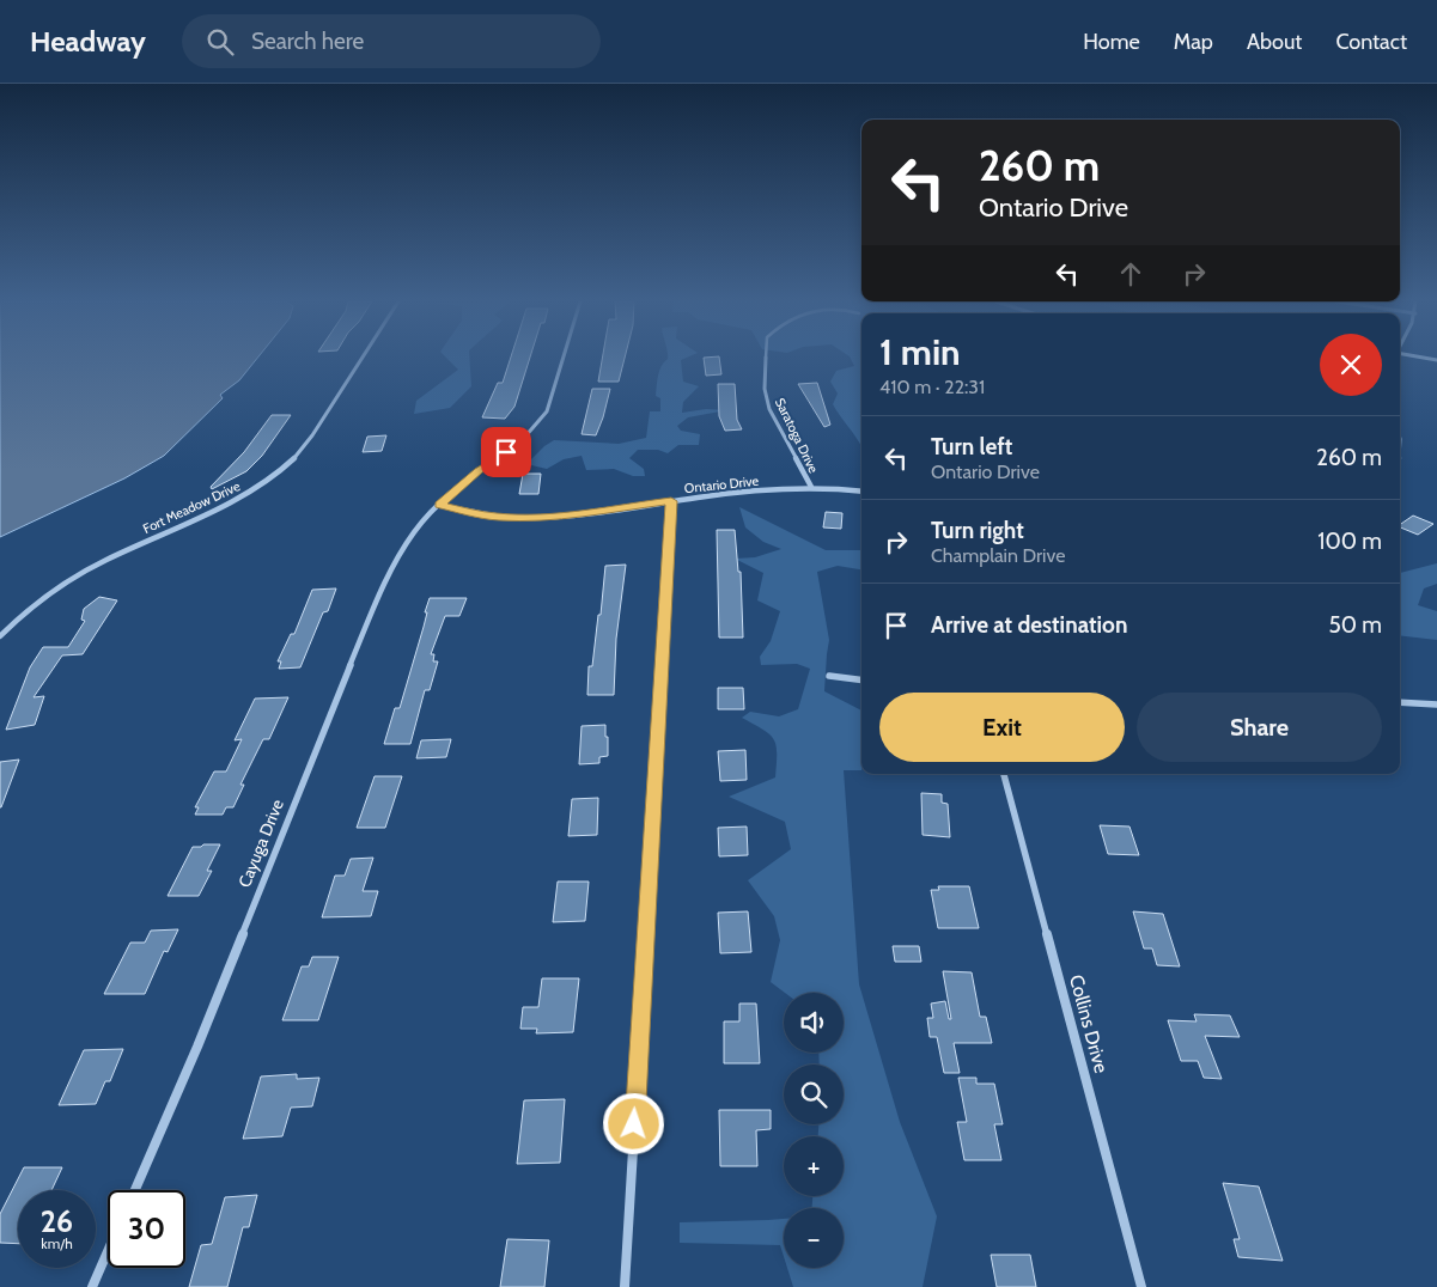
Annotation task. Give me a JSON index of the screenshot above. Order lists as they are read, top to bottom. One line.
{"streets":{"street":["Saratoga Drive","Ontario Drive","Fort Meadow Drive","Cayuga Drive","Collins Drive"]},"crossings":[["Saratoga Drive","Ontario Drive"],["Ontario Drive","Cayuga Drive"]],"page":{"header":"Headway","search":"Search here","nav":["Home","Map","About","Contact"],"turn":["260 m","Ontario Drive"],"heading":["1 min","410 m · 22:31"],"list":[{"name":"Turn left","note":"Ontario Drive","value":"260 m"},{"name":"Turn right","note":"Champlain Drive","value":"100 m"},{"name":"Arrive at destination","value":"50 m"}],"buttons":["Exit","Share"],"map_buttons":["+","−"],"speed":"26 km/h","limit":"30"}}
